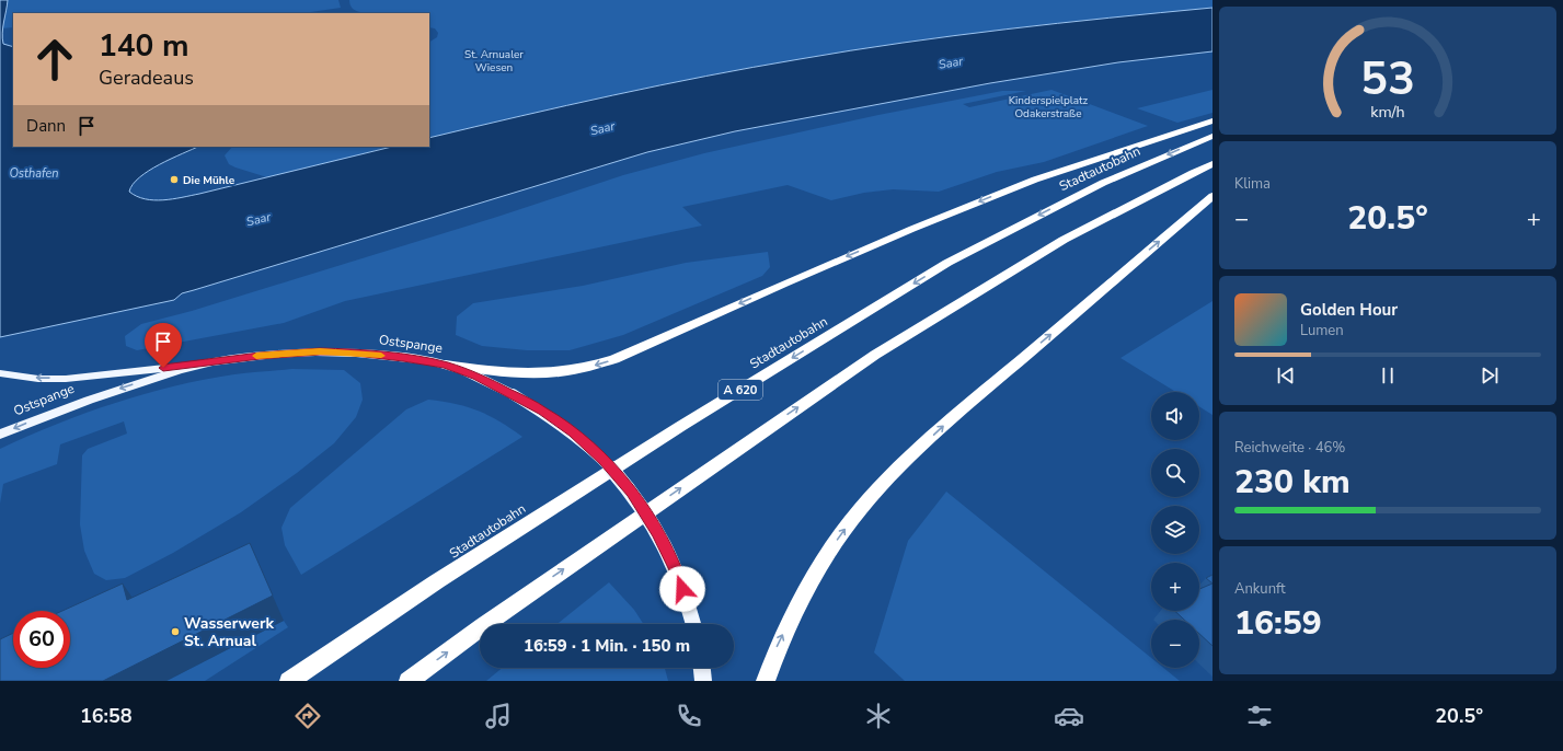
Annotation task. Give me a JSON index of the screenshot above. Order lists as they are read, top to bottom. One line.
{"streets":{"highway":["Stadtautobahn","A 620"],"main road":["Ostspange"]},"water":["Saar","Osthafen"],"parks":["St. Arnualer Wiesen","Kinderspielplatz Odakerstraße"],"places":["Die Mühle","Wasserwerk St. Arnual"],"page":{"turn":["140 m","Geradeaus"],"then":"Dann","tile":["Klima",["Reichweite · 46%","230 km"],["Ankunft","16:59"]],"heat":["−","20.5°","+"],"song":["Golden Hour","Lumen"],"map_buttons":["+","−"],"limit":"60","trip":"16:59 · 1 Min. · 150 m","tabs":["16:58","20.5°"],"gauge":["53","km/h"]}}
